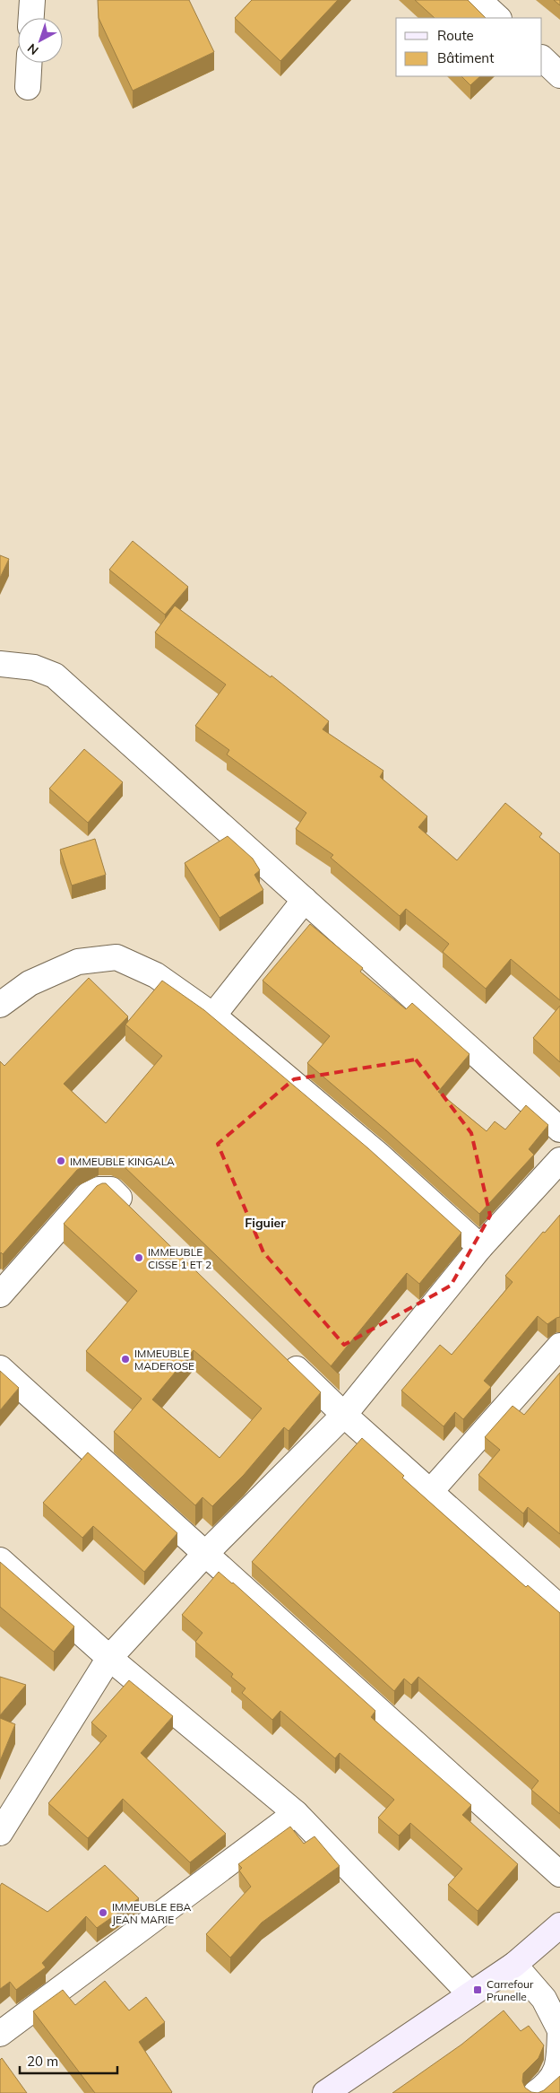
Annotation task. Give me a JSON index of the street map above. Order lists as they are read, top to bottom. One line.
{"districts":["Figuier"],"places":{"other":["IMMEUBLE KINGALA","IMMEUBLE CISSE 1 ET 2","IMMEUBLE MADEROSE","IMMEUBLE EBA JEAN MARIE"],"transit":["Carrefour Prunelle"]},"legend":["Route","Bâtiment"],"scale_bar":"20 m","north":"bottom left"}
